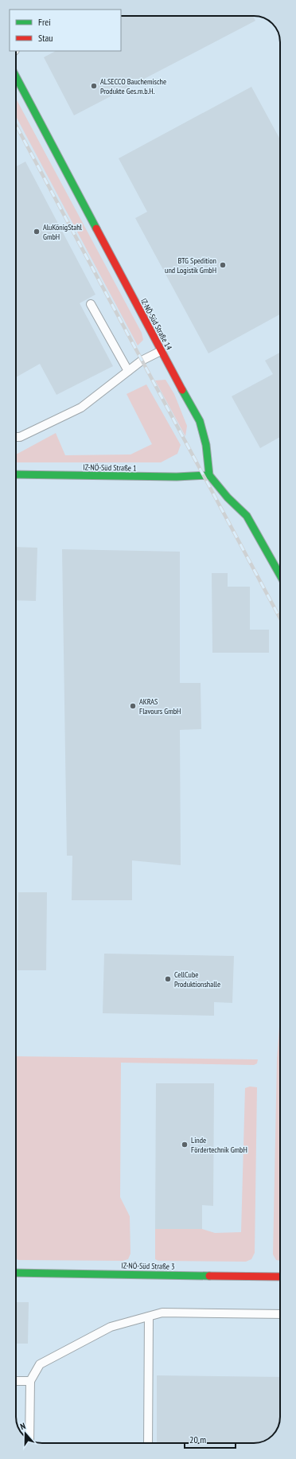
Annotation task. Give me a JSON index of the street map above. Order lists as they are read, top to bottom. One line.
{"streets":{"street":["IZ-NÖ-Süd Straße 14","IZ-NÖ-Süd Straße 1","IZ-NÖ-Süd Straße 3"]},"crossings":[["IZ-NÖ-Süd Straße 14","IZ-NÖ-Süd Straße 1"]],"places":["ALSECCO Bauchemische Produkte Ges.m.b.H.","AluKönigStahl GmbH","BTG Spedition und Logistik GmbH","AKRAS Flavours GmbH","CellCube Produktionshalle","Linde Fördertechnik GmbH"],"legend":["Frei","Stau"],"scale_bar":"20 m","north":"top"}
